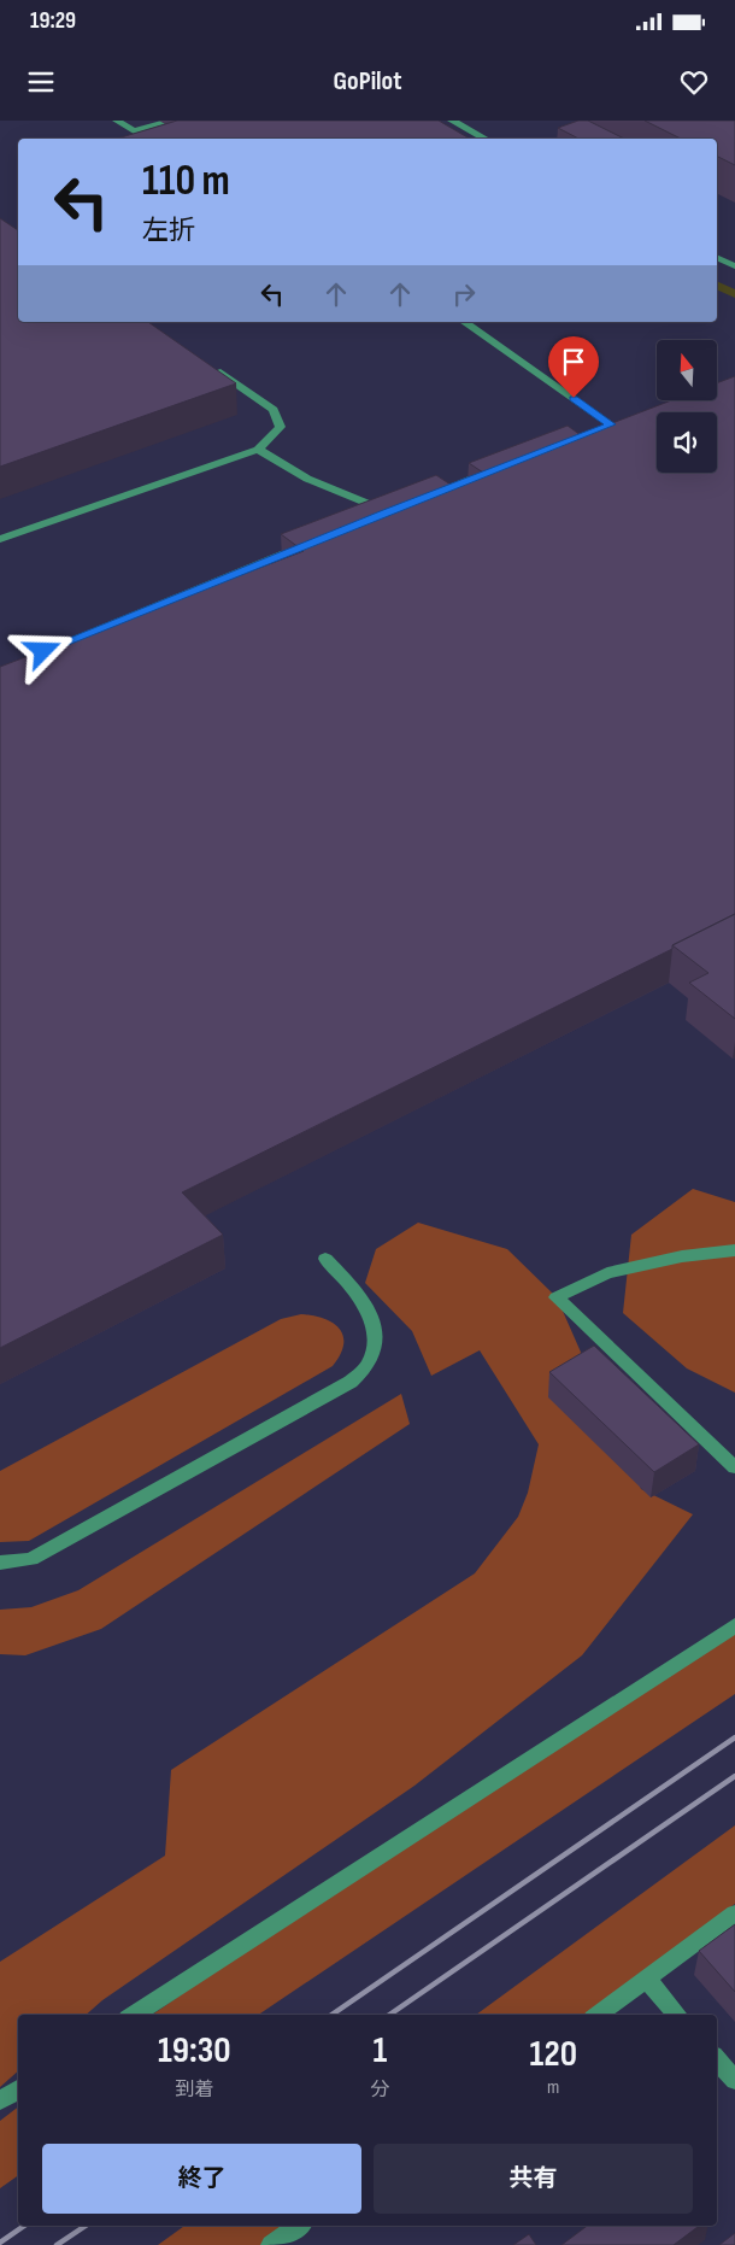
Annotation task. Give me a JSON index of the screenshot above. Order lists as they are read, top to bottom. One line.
{"north":"top","page":{"status":"19:29","header":"GoPilot","turn":["110 m","左折"],"eta":["19:30","到着","1","分","120","m"],"buttons":["終了","共有"]}}
